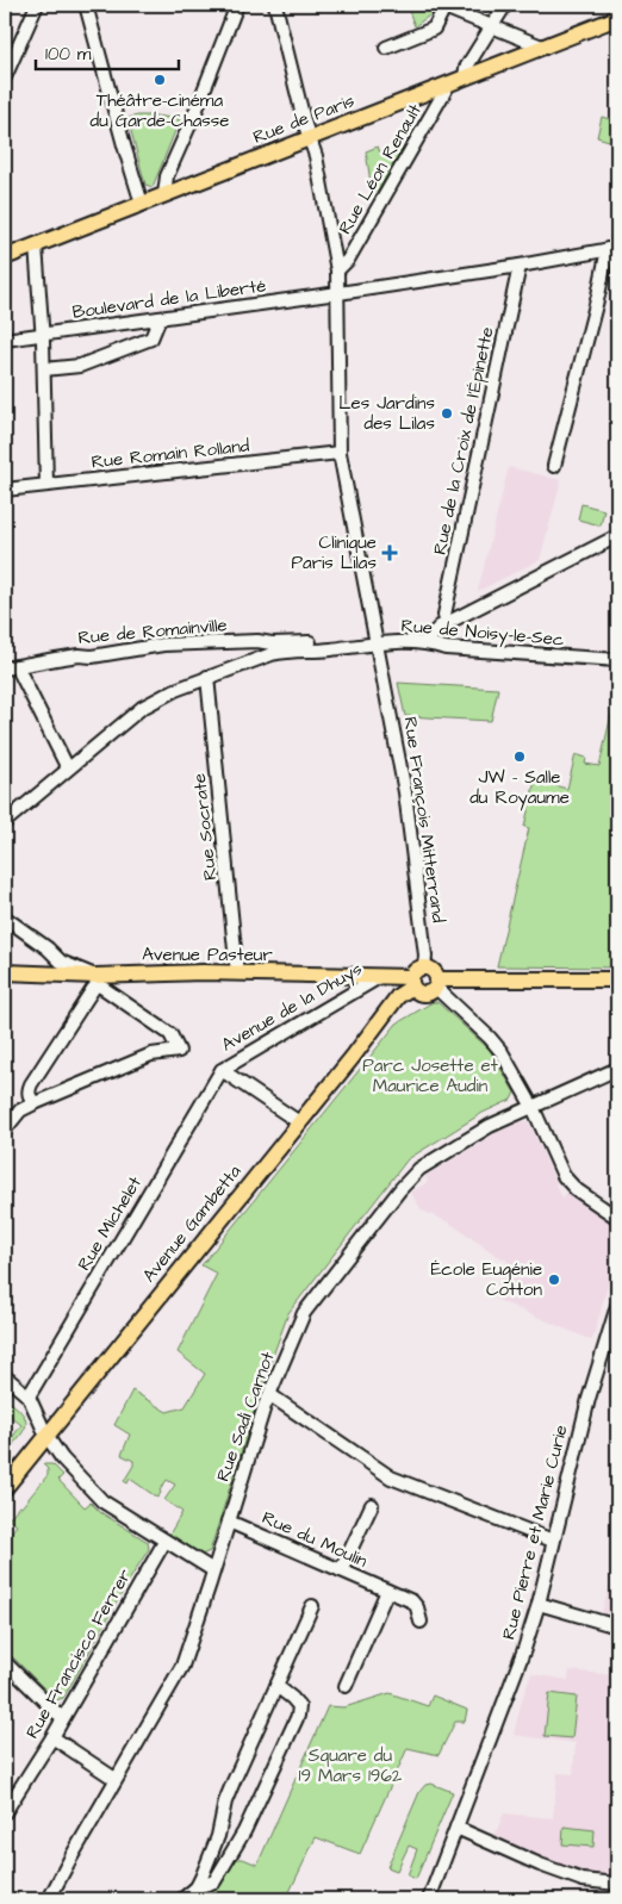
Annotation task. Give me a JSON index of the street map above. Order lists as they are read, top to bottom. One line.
{"streets":{"main road":["Rue de Paris","Avenue Pasteur","Avenue Gambetta"],"street":["Rue Léon Renault","Boulevard de la Liberté","Rue de la Croix de l'Épinette","Rue Romain Rolland","Rue de Romainville","Rue de Noisy-le-Sec","Rue François Mitterrand","Rue Socrate","Avenue de la Dhuys","Rue Michelet","Rue Sadi Carnot","Rue Pierre et Marie Curie","Rue du Moulin","Rue Francisco Ferrer"]},"crossings":[["Rue de Paris","Rue Léon Renault"],["Rue de Paris","Rue François Mitterrand"],["Rue Léon Renault","Rue François Mitterrand"],["Boulevard de la Liberté","Rue de la Croix de l'Épinette"],["Boulevard de la Liberté","Rue François Mitterrand"],["Rue Romain Rolland","Rue François Mitterrand"],["Rue de Romainville","Rue de Noisy-le-Sec"],["Rue de Noisy-le-Sec","Rue François Mitterrand"],["Rue de Noisy-le-Sec","Rue Socrate"],["Rue François Mitterrand","Avenue Pasteur"],["Rue François Mitterrand","Avenue Gambetta"],["Rue Socrate","Avenue Pasteur"],["Avenue Pasteur","Avenue de la Dhuys"],["Avenue Pasteur","Avenue Gambetta"],["Avenue de la Dhuys","Rue Michelet"],["Rue Sadi Carnot","Rue du Moulin"]],"parks":["Parc Josette et Maurice Audin","Square du 19 Mars 1962"],"places":{"other":["Théâtre-cinéma du Garde-Chasse","Les Jardins des Lilas","JW - Salle du Royaume","École Eugénie Cotton"],"health":["Clinique Paris Lilas"]},"scale_bar":"100 m"}
